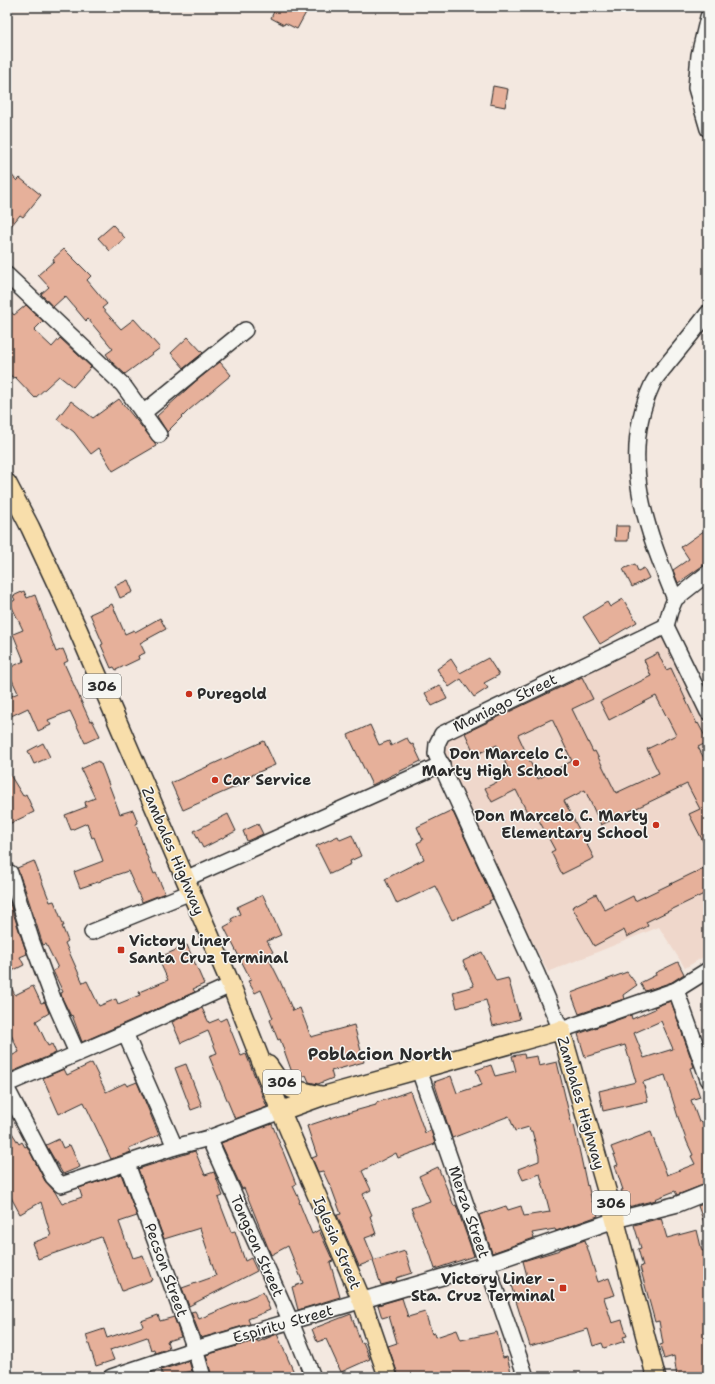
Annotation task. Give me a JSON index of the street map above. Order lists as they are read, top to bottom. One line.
{"streets":{"main road":["306","Zambales Highway","Iglesia Street"],"street":["Maniago Street","Merza Street","Tongson Street","Pecson Street","Espiritu Street"]},"crossings":[["306","Zambales Highway"],["Maniago Street","Zambales Highway"],["Zambales Highway","Merza Street"],["Zambales Highway","Iglesia Street"],["Zambales Highway","Espiritu Street"],["Merza Street","Espiritu Street"],["Iglesia Street","Espiritu Street"],["Tongson Street","Espiritu Street"],["Pecson Street","Espiritu Street"]],"districts":["Poblacion North"],"places":{"other":["Puregold","Don Marcelo C. Marty High School","Car Service","Don Marcelo C. Marty Elementary School"],"transit":["Victory Liner Santa Cruz Terminal","Victory Liner - Sta. Cruz Terminal"]}}
